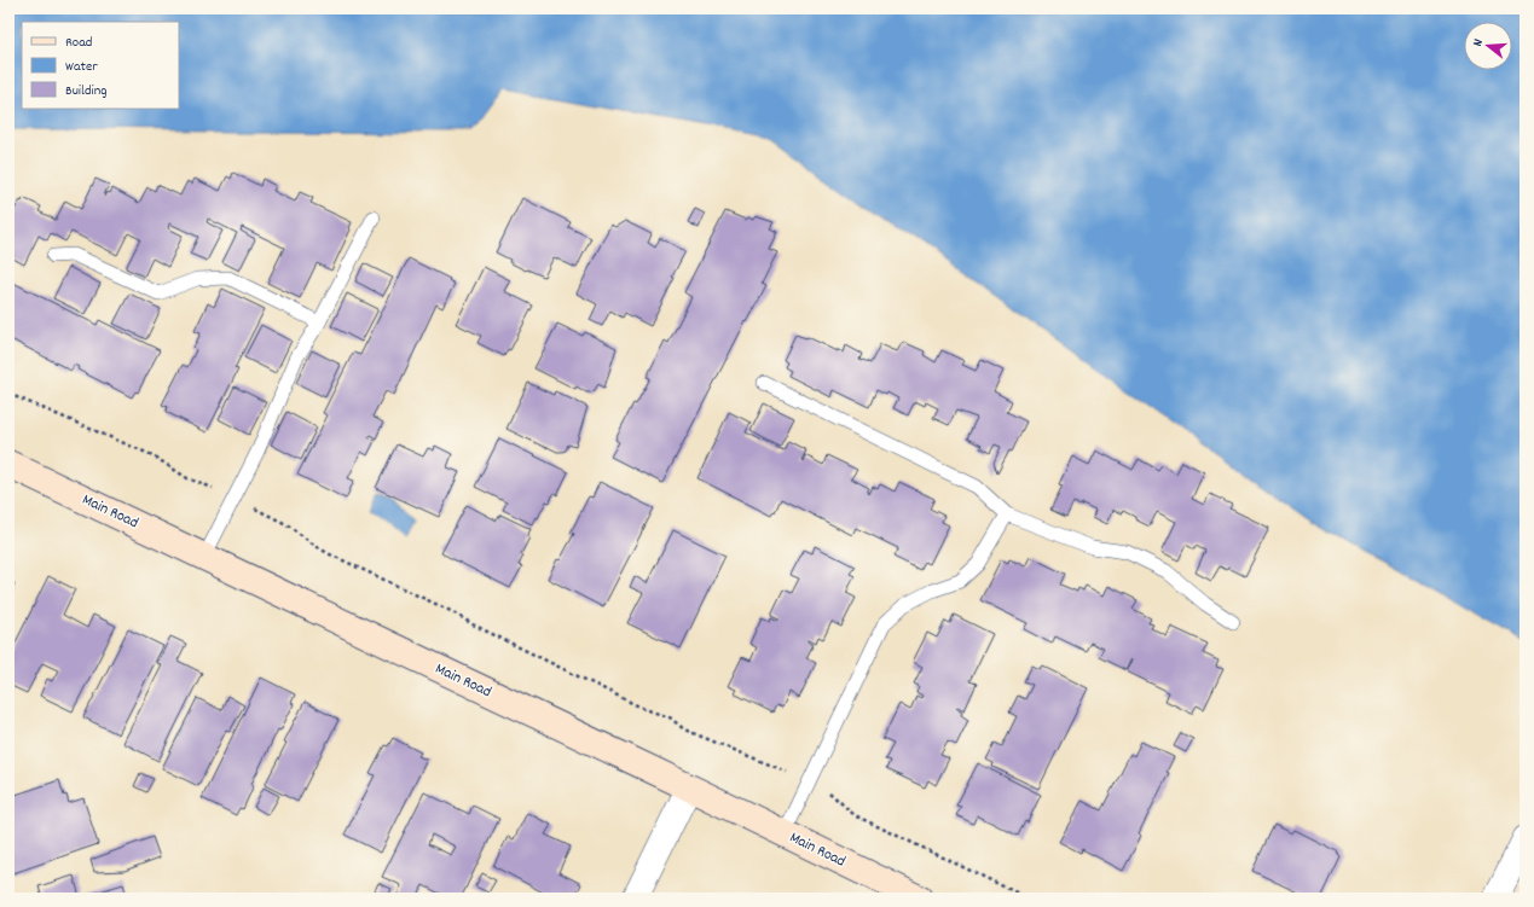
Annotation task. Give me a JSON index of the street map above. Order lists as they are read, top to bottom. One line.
{"streets":{"main road":["Main Road"]},"legend":["Road","Water","Building"],"north":"left"}
